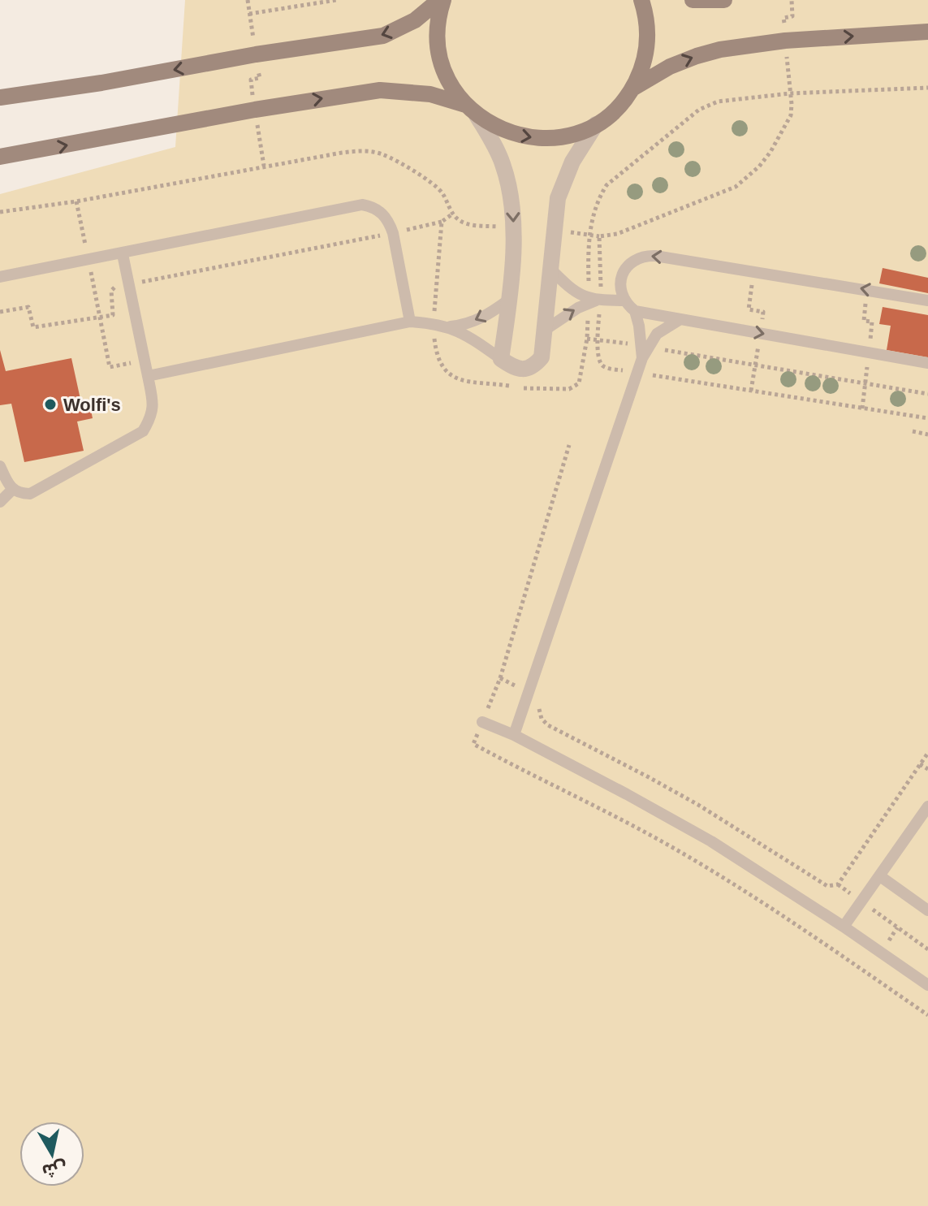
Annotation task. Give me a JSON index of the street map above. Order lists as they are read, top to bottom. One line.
{"places":["Wolfi's"],"north":"bottom"}
